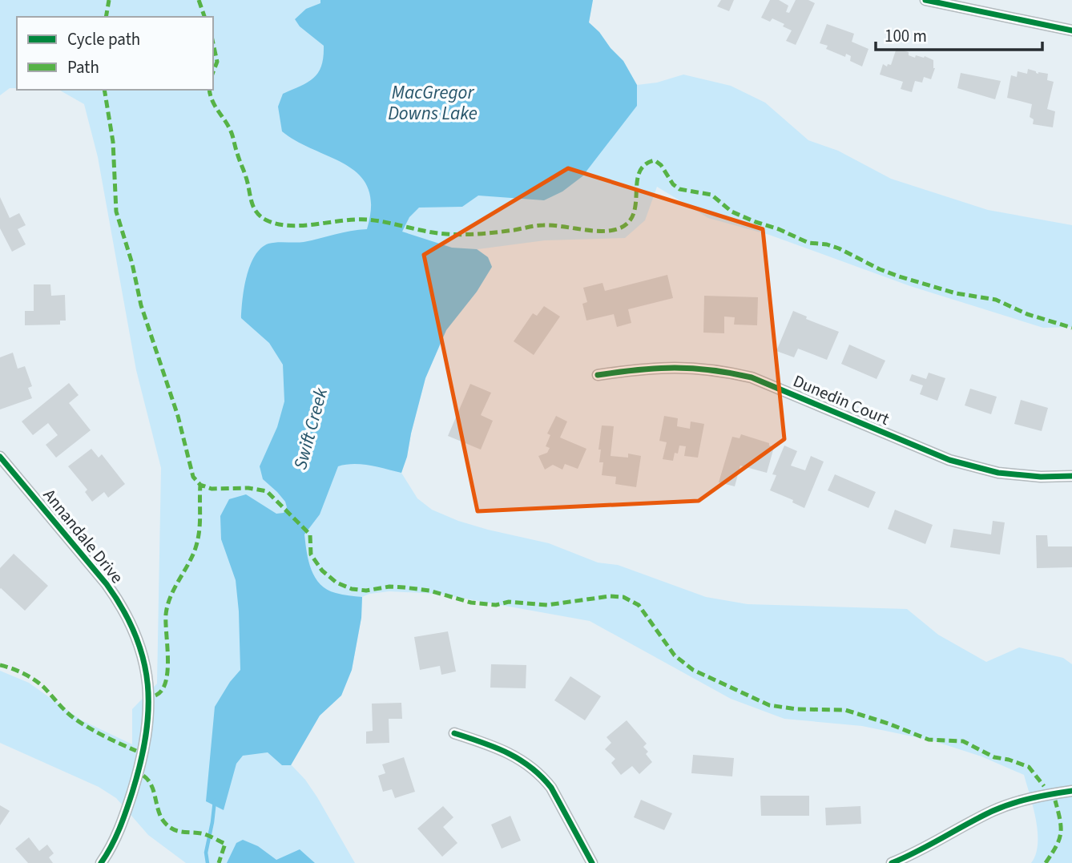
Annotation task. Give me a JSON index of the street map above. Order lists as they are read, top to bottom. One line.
{"streets":{"street":["Dunedin Court","Annandale Drive"]},"water":["MacGregor Downs Lake","Swift Creek"],"legend":["Cycle path","Path"],"scale_bar":"100 m"}
